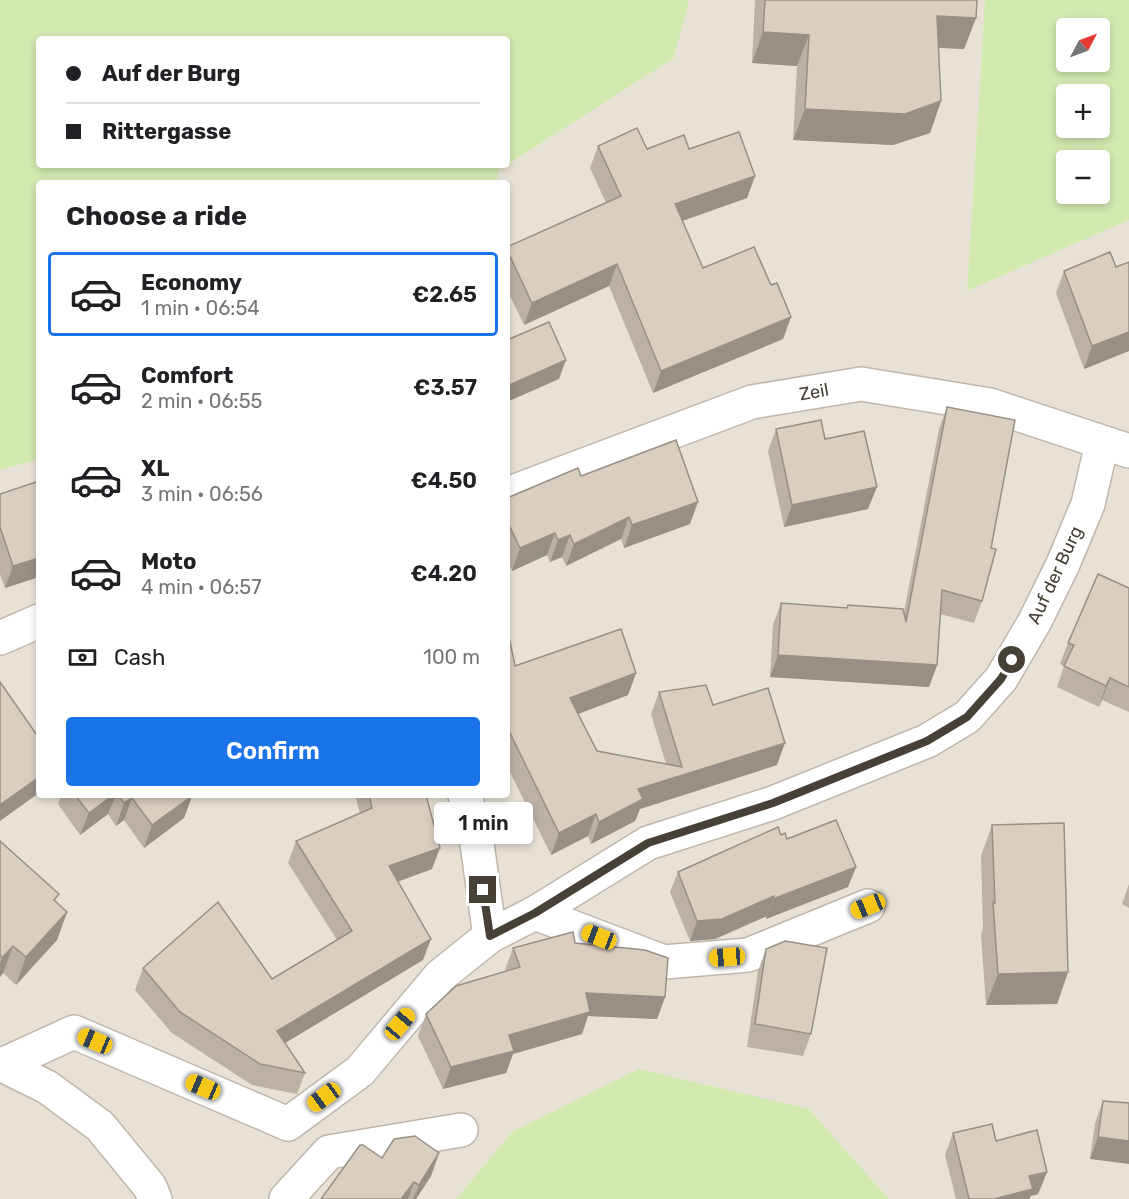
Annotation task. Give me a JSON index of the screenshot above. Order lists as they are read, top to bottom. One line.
{"streets":{"street":["Zeil","Auf der Burg"]},"crossings":[["Zeil","Auf der Burg"]],"north":"top right","page":{"map_buttons":["+","−"],"banner":["Auf der Burg","Rittergasse"],"heading":"Choose a ride","list":[{"name":"Economy","note":"1 min · 06:54","value":"€2.65"},{"name":"Comfort","note":"2 min · 06:55","value":"€3.57"},{"name":"XL","note":"3 min · 06:56","value":"€4.50"},{"name":"Moto","note":"4 min · 06:57","value":"€4.20"}],"pay":["Cash","100 m"],"buttons":"Confirm","bubble":"1 min"}}
